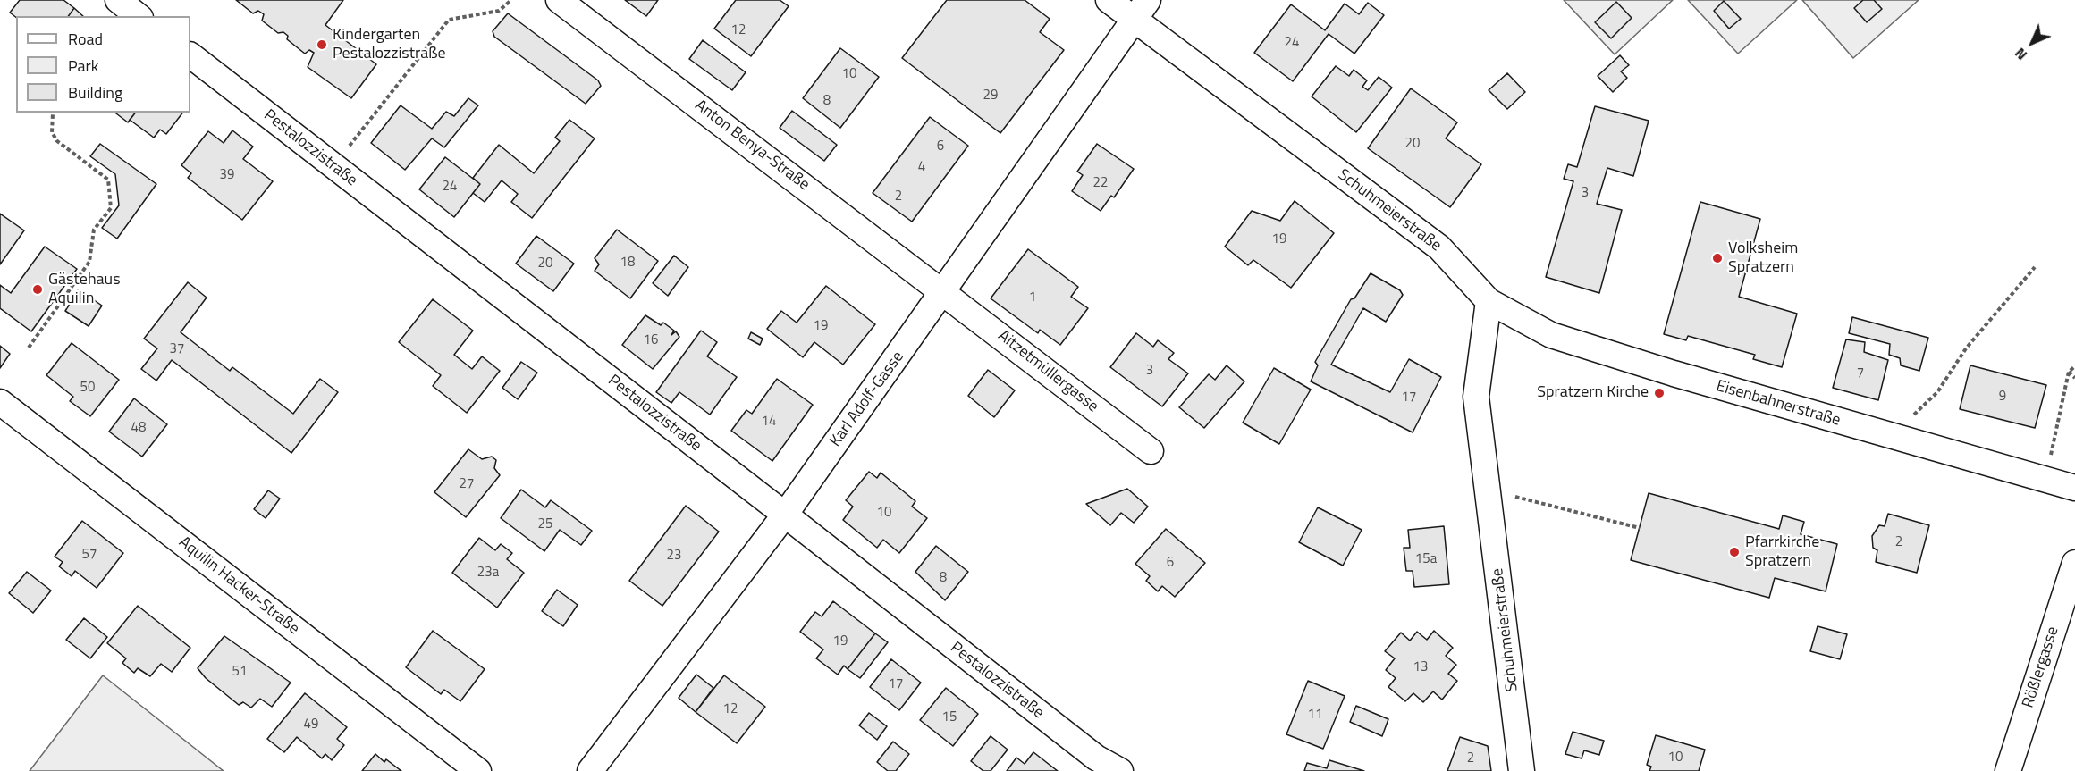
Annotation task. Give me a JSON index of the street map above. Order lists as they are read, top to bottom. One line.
{"streets":{"street":["Anton Benya-Straße","Pestalozzistraße","Schuhmeierstraße","Aitzetmüllergasse","Karl Adolf-Gasse","Eisenbahnerstraße","Aquilin Hacker-Straße","Rößlergasse"]},"crossings":[["Anton Benya-Straße","Aitzetmüllergasse"],["Anton Benya-Straße","Karl Adolf-Gasse"],["Pestalozzistraße","Karl Adolf-Gasse"],["Schuhmeierstraße","Karl Adolf-Gasse"],["Schuhmeierstraße","Eisenbahnerstraße"],["Aitzetmüllergasse","Karl Adolf-Gasse"]],"places":["Kindergarten Pestalozzistraße","Volksheim Spratzern","Gästehaus Aquilin","Spratzern Kirche","Pfarrkirche Spratzern"],"house_numbers":["12","24","10","29","8","20","6","4","39","22","24","3","2","19","18","20","1","19","16","37","3","7","50","9","17","14","48","27","10","25","2","57","23","15a","6","23a","8","19","13","51","17","12","11","15","49","10","2"],"legend":["Road","Park","Building"],"north":"bottom left"}
